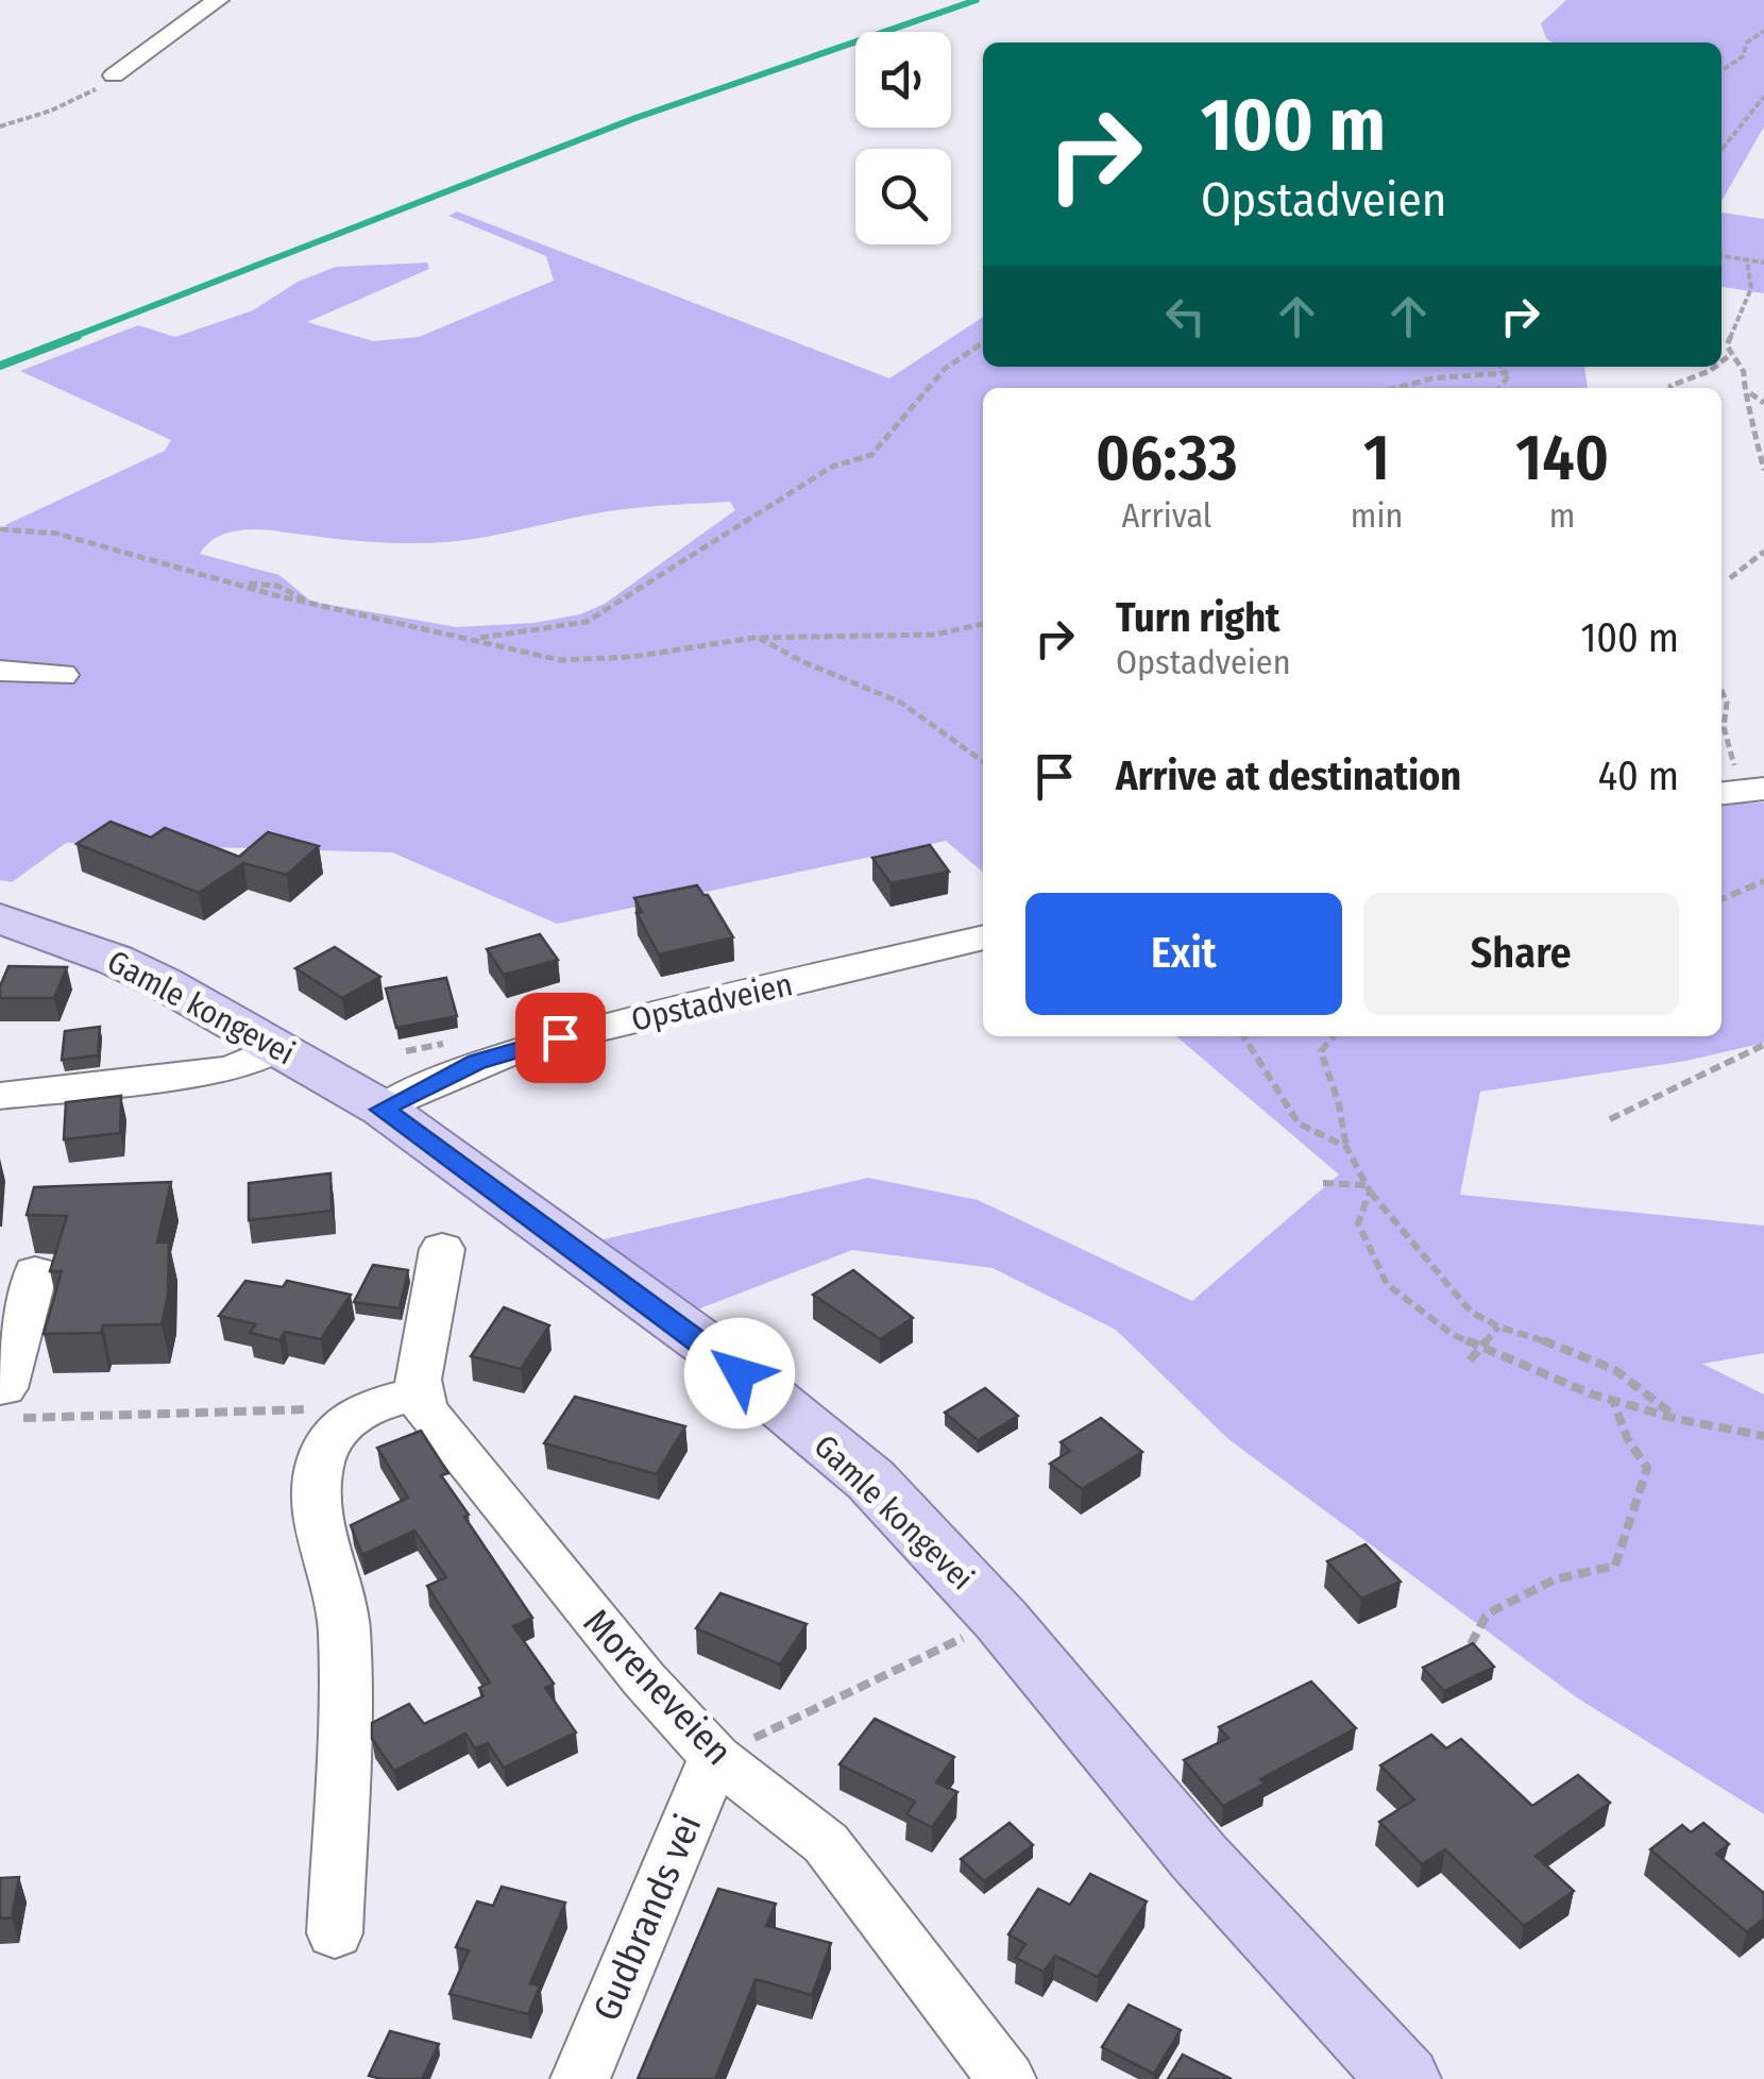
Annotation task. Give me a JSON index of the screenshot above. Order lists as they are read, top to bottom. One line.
{"streets":{"main road":["Gamle kongevei"],"street":["Opstadveien","Moreneveien","Gudbrands vei"]},"crossings":[["Opstadveien","Gamle kongevei"],["Moreneveien","Gudbrands vei"]],"page":{"turn":["100 m","Opstadveien"],"eta":["06:33","Arrival","1","min","140","m"],"list":[{"name":"Turn right","note":"Opstadveien","value":"100 m"},{"name":"Arrive at destination","value":"40 m"}],"buttons":["Exit","Share"]}}
